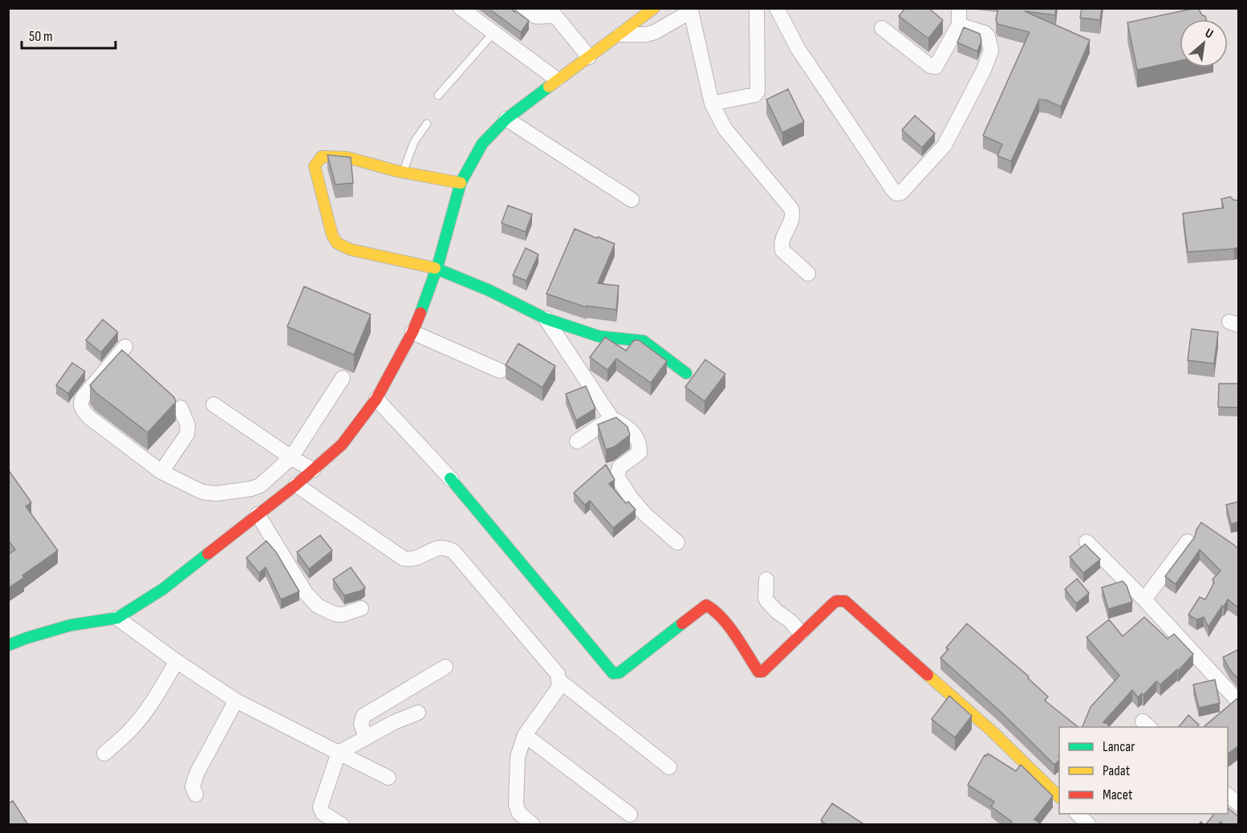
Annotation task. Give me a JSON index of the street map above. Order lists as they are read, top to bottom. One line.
{"legend":["Lancar","Padat","Macet"],"scale_bar":"50 m","north":"top right"}
